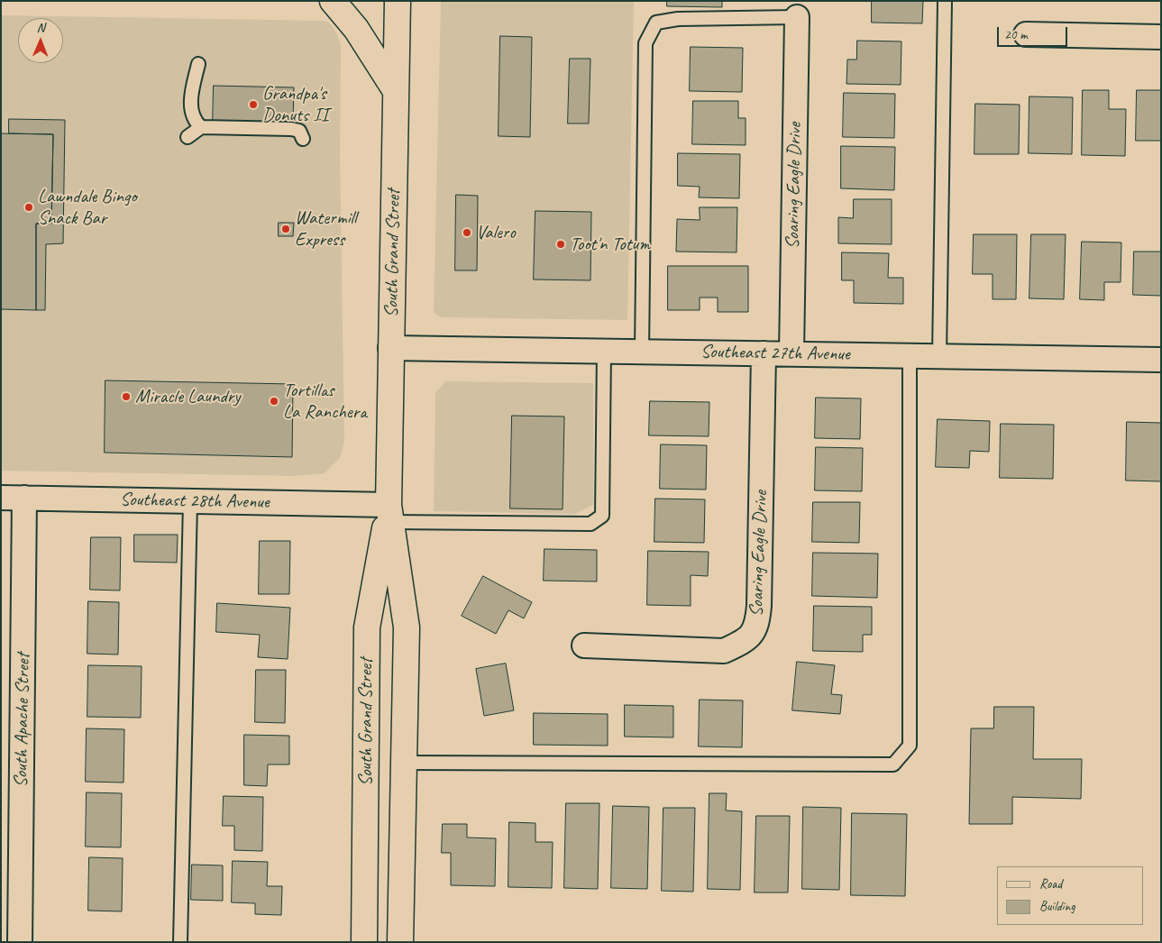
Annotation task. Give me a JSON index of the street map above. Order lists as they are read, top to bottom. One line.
{"streets":{"main road":["South Grand Street"],"street":["Soaring Eagle Drive","Southeast 27th Avenue","Southeast 28th Avenue","South Apache Street"]},"crossings":[["Soaring Eagle Drive","Southeast 27th Avenue"],["South Grand Street","Southeast 27th Avenue"],["South Grand Street","Southeast 28th Avenue"],["Southeast 28th Avenue","South Apache Street"]],"places":["Grandpa's Donuts II","Lawndale Bingo Snack Bar","Watermill Express","Valero","Toot'n Totum","Miracle Laundry","Tortillas La Ranchera"],"legend":["Road","Building"],"scale_bar":"20 m","north":"top"}
